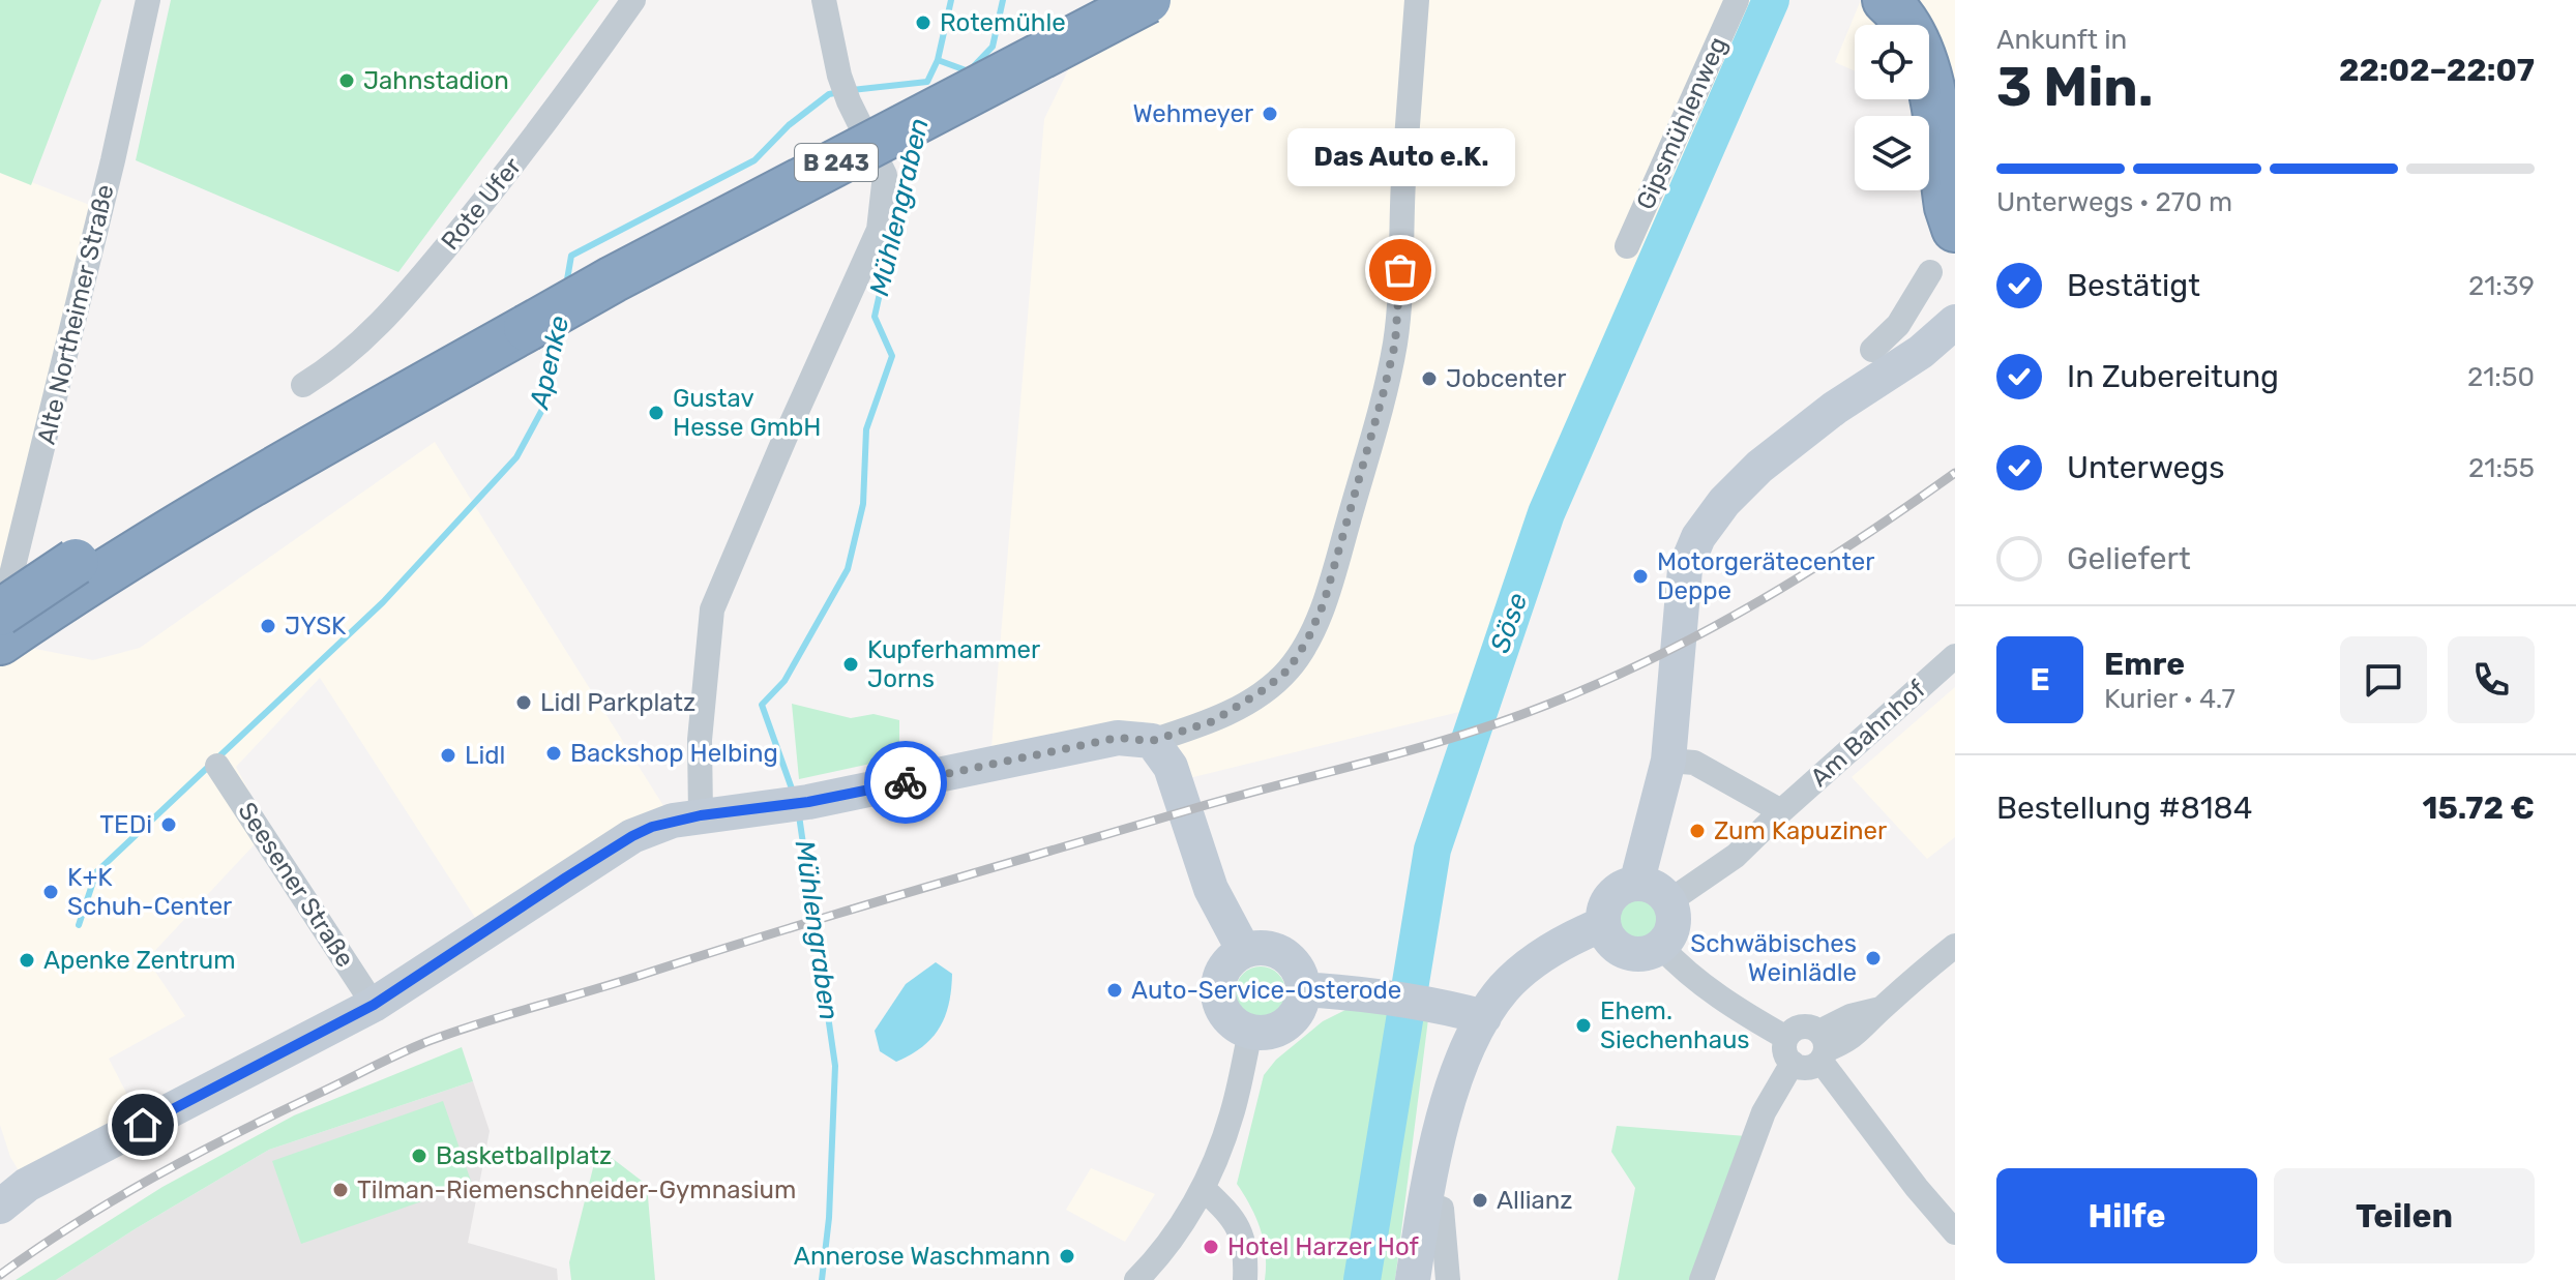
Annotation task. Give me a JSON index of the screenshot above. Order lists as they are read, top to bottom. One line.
{"streets":{"highway":["B 243"],"street":["Gipsmühlenweg","Rote Ufer","Alte Northeimer Straße","Am Bahnhof","Seesener Straße"]},"water":["Mühlengraben","Apenke","Söse"],"places":["Rotemühle","Jahnstadion","Wehmeyer","Das Auto e.K.","Jobcenter","Gustav Hesse GmbH","Motorgerätecenter Deppe","JYSK","Kupferhammer Jorns","Lidl Parkplatz","Backshop Helbing","Lidl","TEDi","Zum Kapuziner","K+K Schuh-Center","Schwäbisches Weinlädle","Apenke Zentrum","Auto-Service-Osterode","Ehem. Siechenhaus","Basketballplatz","Tilman-Riemenschneider-Gymnasium","Allianz","Hotel Harzer Hof","Annerose Waschmann"],"page":{"heading":["3 Min.","Ankunft in","22:02–22:07"],"panel":["Emre","Kurier · 4.7","Bestellung #8184","15.72 €"],"bubble":"Das Auto e.K.","bar":"Unterwegs · 270 m","list":[["Bestätigt","21:39"],["In Zubereitung","21:50"],["Unterwegs","21:55"],"Geliefert"],"round":"E","buttons":["Hilfe","Teilen"]}}
